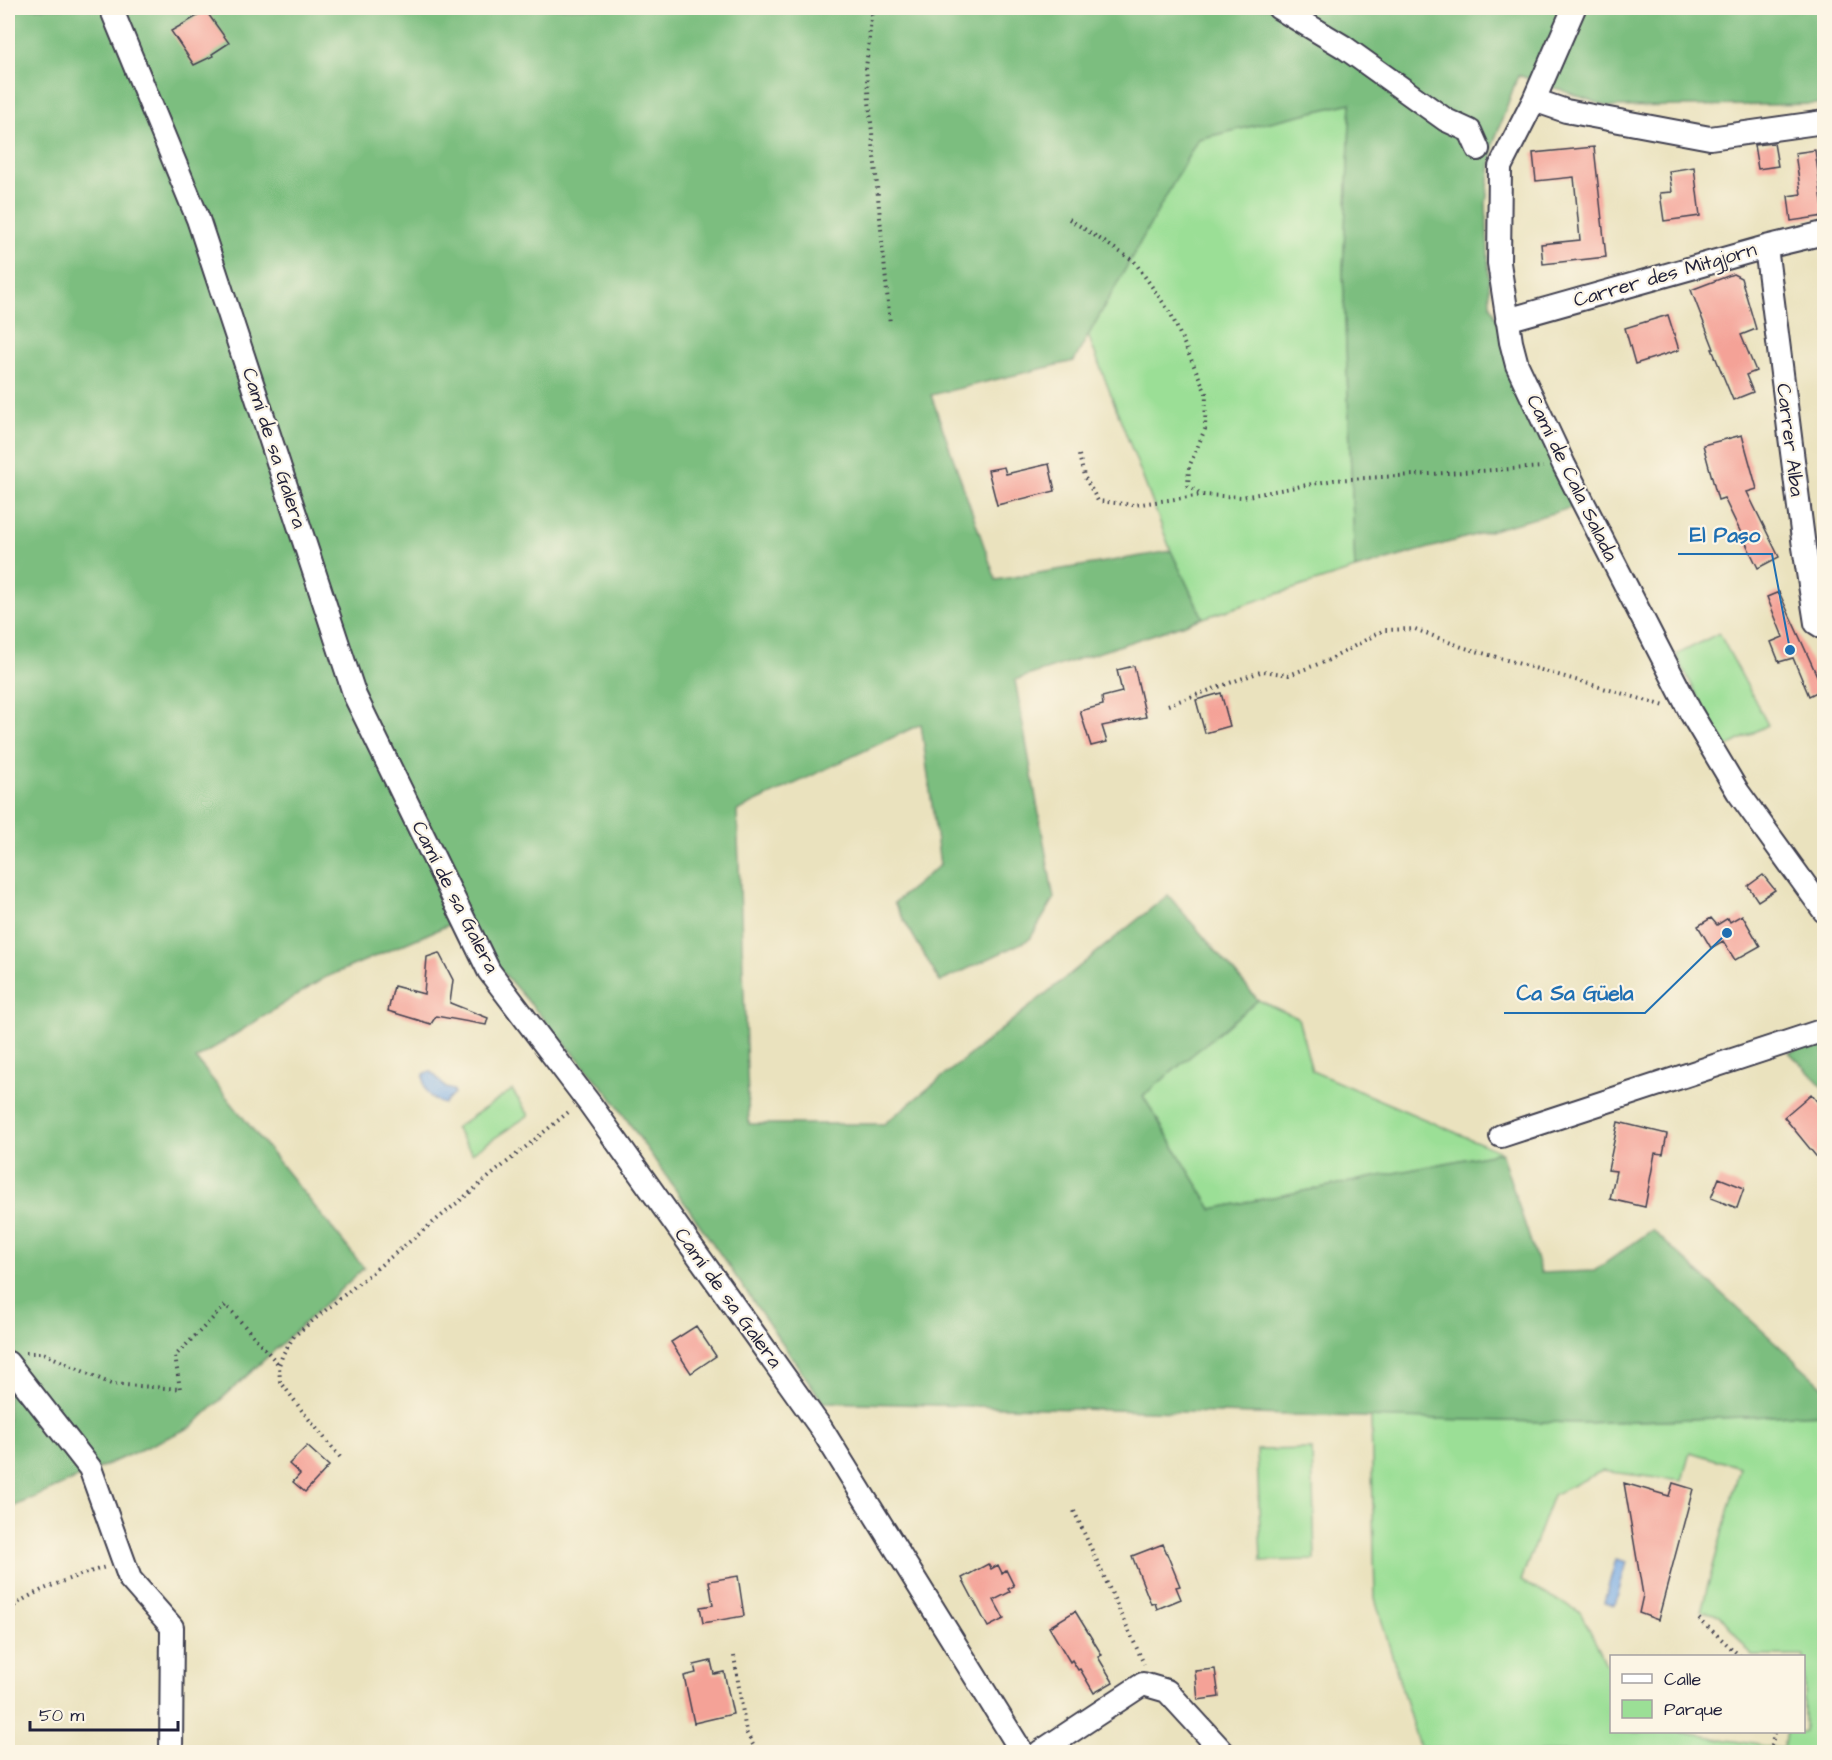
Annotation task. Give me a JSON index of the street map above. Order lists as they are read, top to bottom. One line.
{"streets":{"street":["Carrer des Mitgjorn","Carrer Alba","Camí de sa Galera","Camí de Cala Salada"]},"crossings":[["Carrer des Mitgjorn","Carrer Alba"],["Carrer des Mitgjorn","Camí de Cala Salada"]],"places":["El Paso","Ca Sa Güela"],"legend":["Calle","Parque"],"scale_bar":"50 m"}
